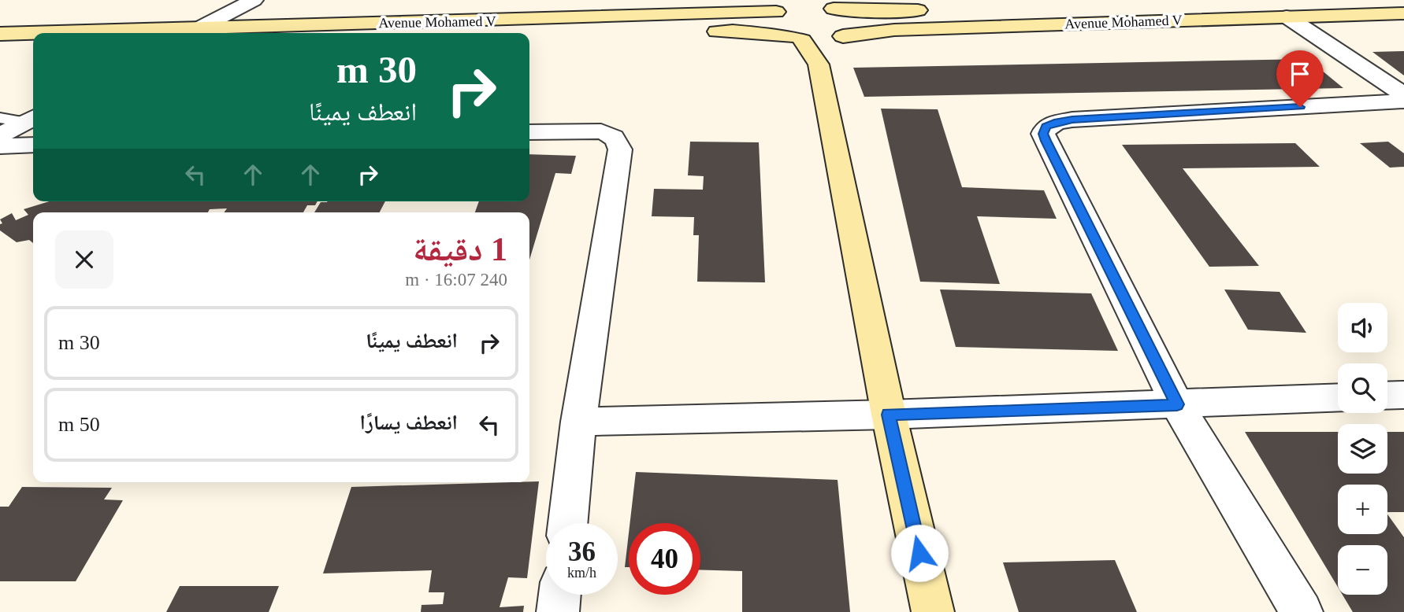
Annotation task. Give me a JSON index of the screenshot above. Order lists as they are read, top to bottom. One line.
{"streets":{"street":["Avenue Mohamed V"]},"page":{"turn":["30 m","انعطف يمينًا"],"heading":["1 دقيقة","240 m · 16:07"],"map_buttons":["+","−"],"list":[{"name":"انعطف يمينًا","value":"30 m"},{"name":"انعطف يسارًا","value":"50 m"}],"speed":"36 km/h","limit":"40"}}
